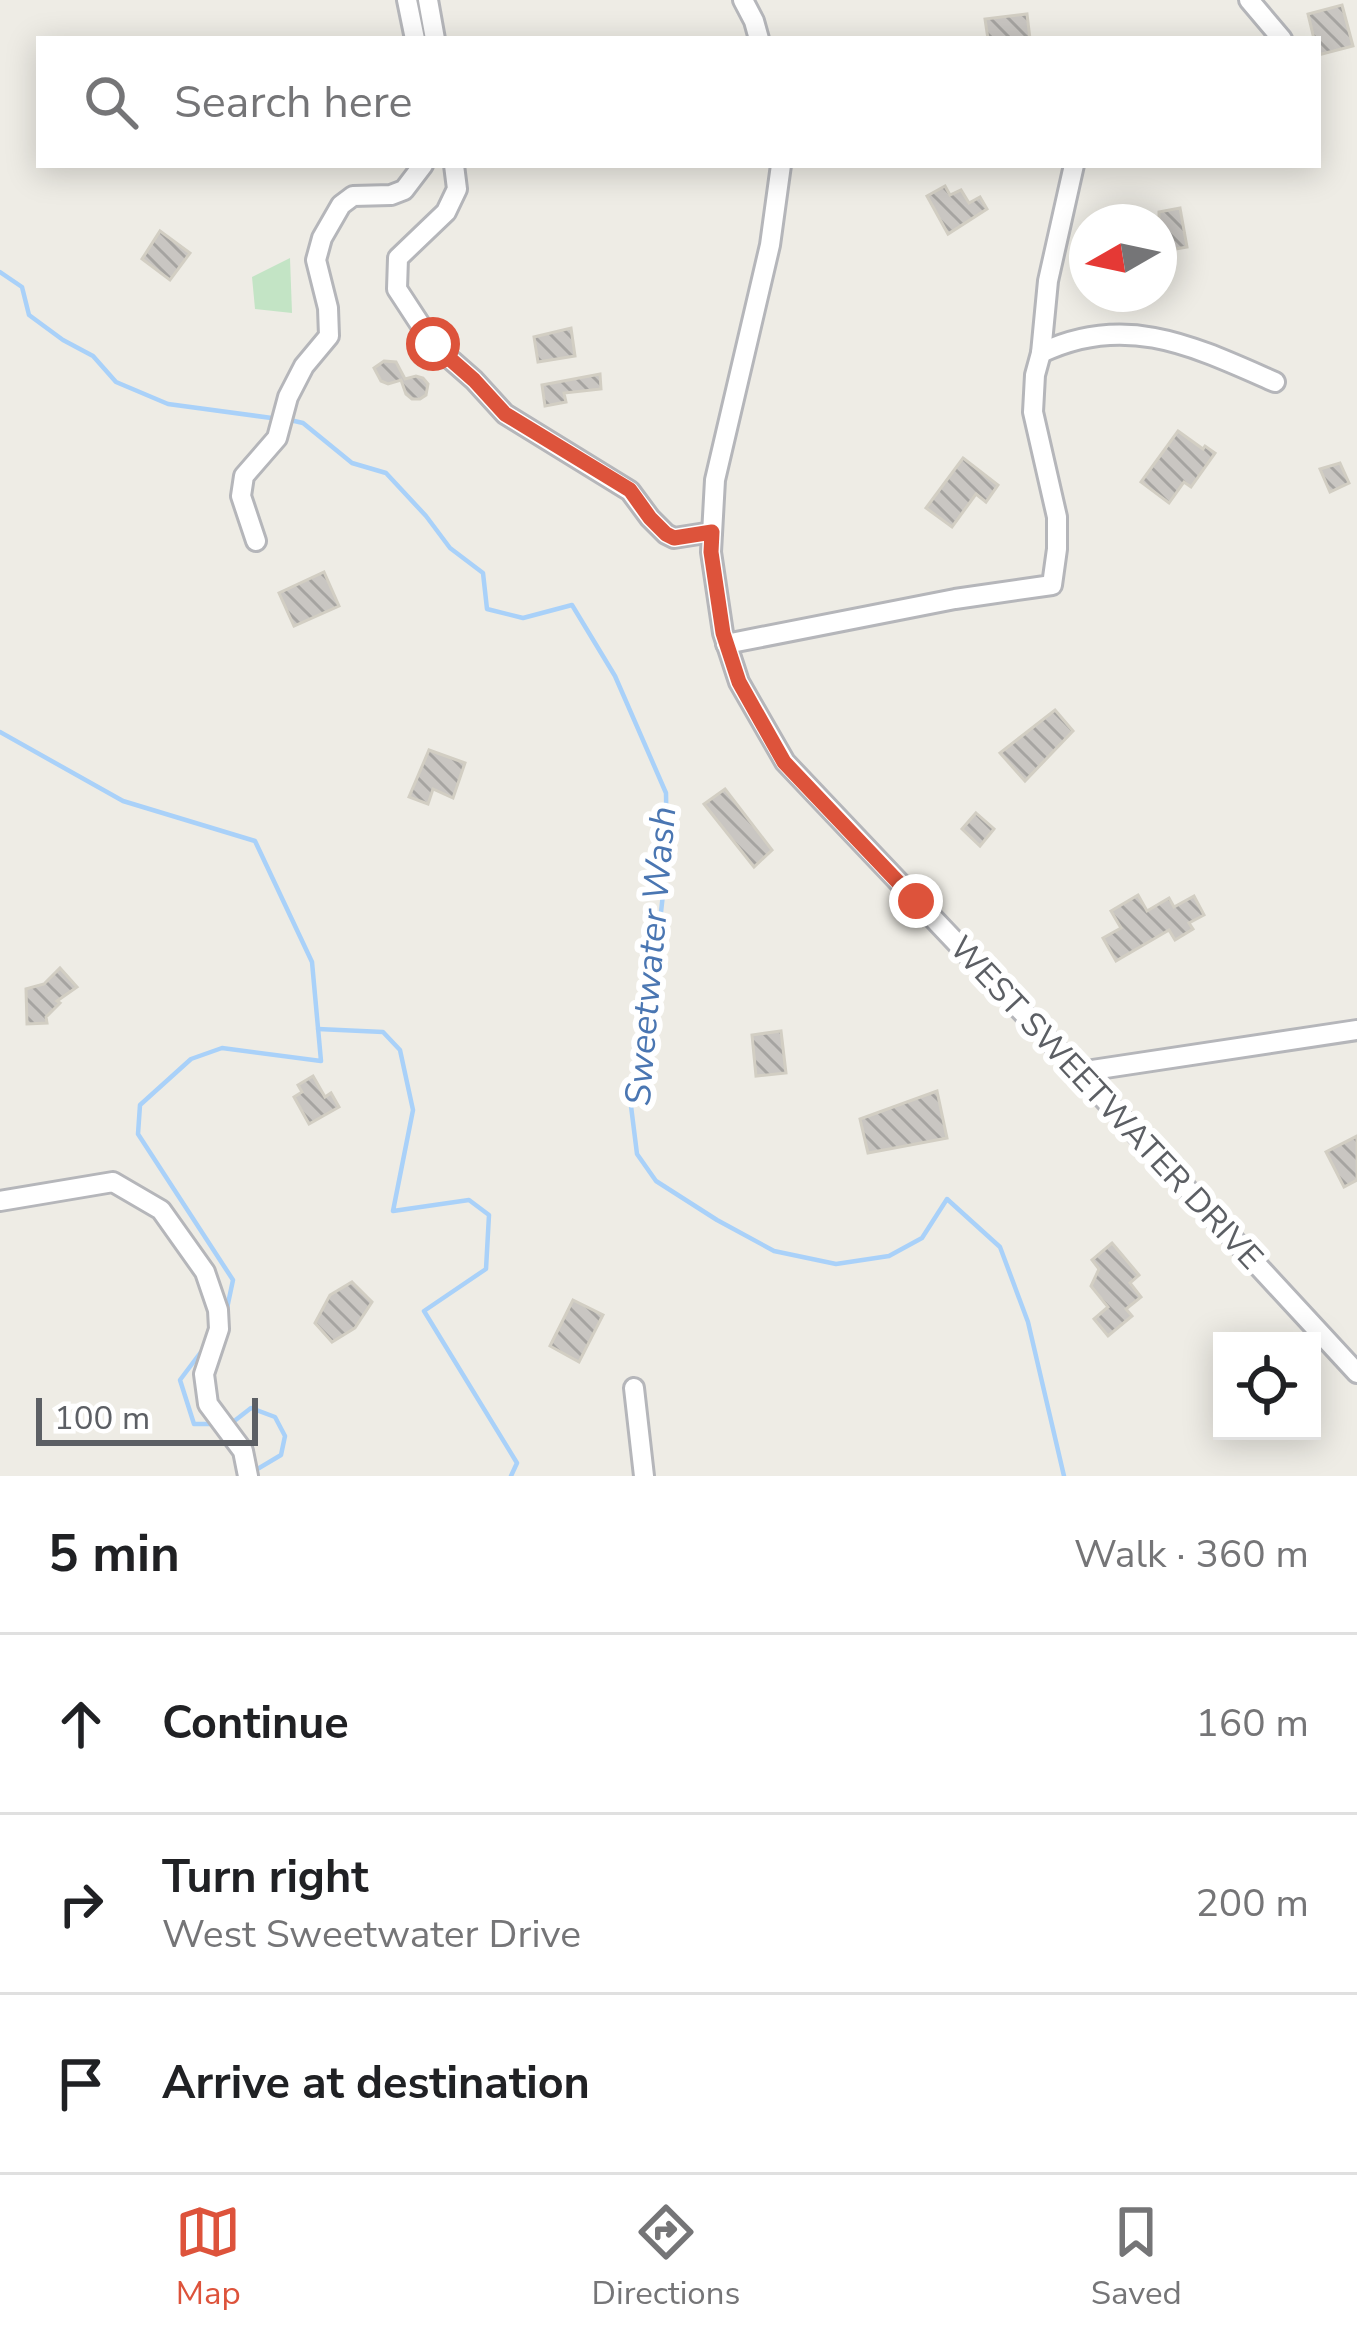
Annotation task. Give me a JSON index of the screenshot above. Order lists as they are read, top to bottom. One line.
{"streets":{"street":["WEST SWEETWATER DRIVE"]},"water":["Sweetwater Wash"],"scale_bar":"100 m","north":"left","page":{"search":"Search here","scale":"100 m","heading":["5 min","Walk · 360 m"],"list":[["Continue","160 m"],["Turn right","West Sweetwater Drive","200 m"],"Arrive at destination"],"nav":["Map","Directions","Saved"]}}
